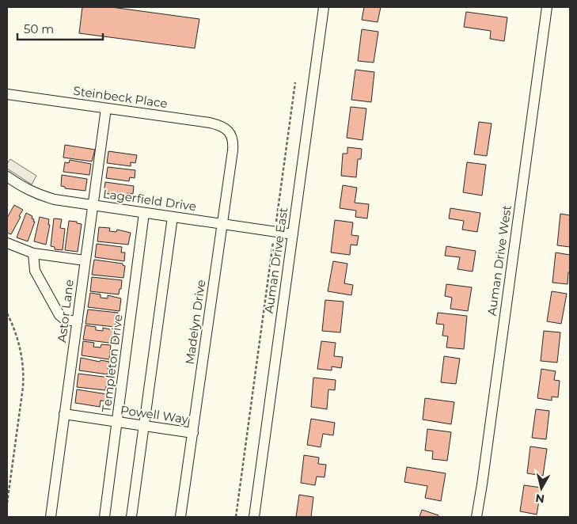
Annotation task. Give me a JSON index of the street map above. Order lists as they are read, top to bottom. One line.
{"streets":{"street":["Steinbeck Place","Lagerfield Drive","Auman Drive East","Auman Drive West","Astor Lane","Madelyn Drive","Templeton Drive","Powell Way"]},"crossings":[["Steinbeck Place","Astor Lane"],["Steinbeck Place","Madelyn Drive"],["Lagerfield Drive","Auman Drive East"],["Lagerfield Drive","Astor Lane"],["Lagerfield Drive","Madelyn Drive"],["Lagerfield Drive","Templeton Drive"],["Astor Lane","Powell Way"],["Madelyn Drive","Powell Way"],["Templeton Drive","Powell Way"]],"scale_bar":"50 m","north":"bottom"}
